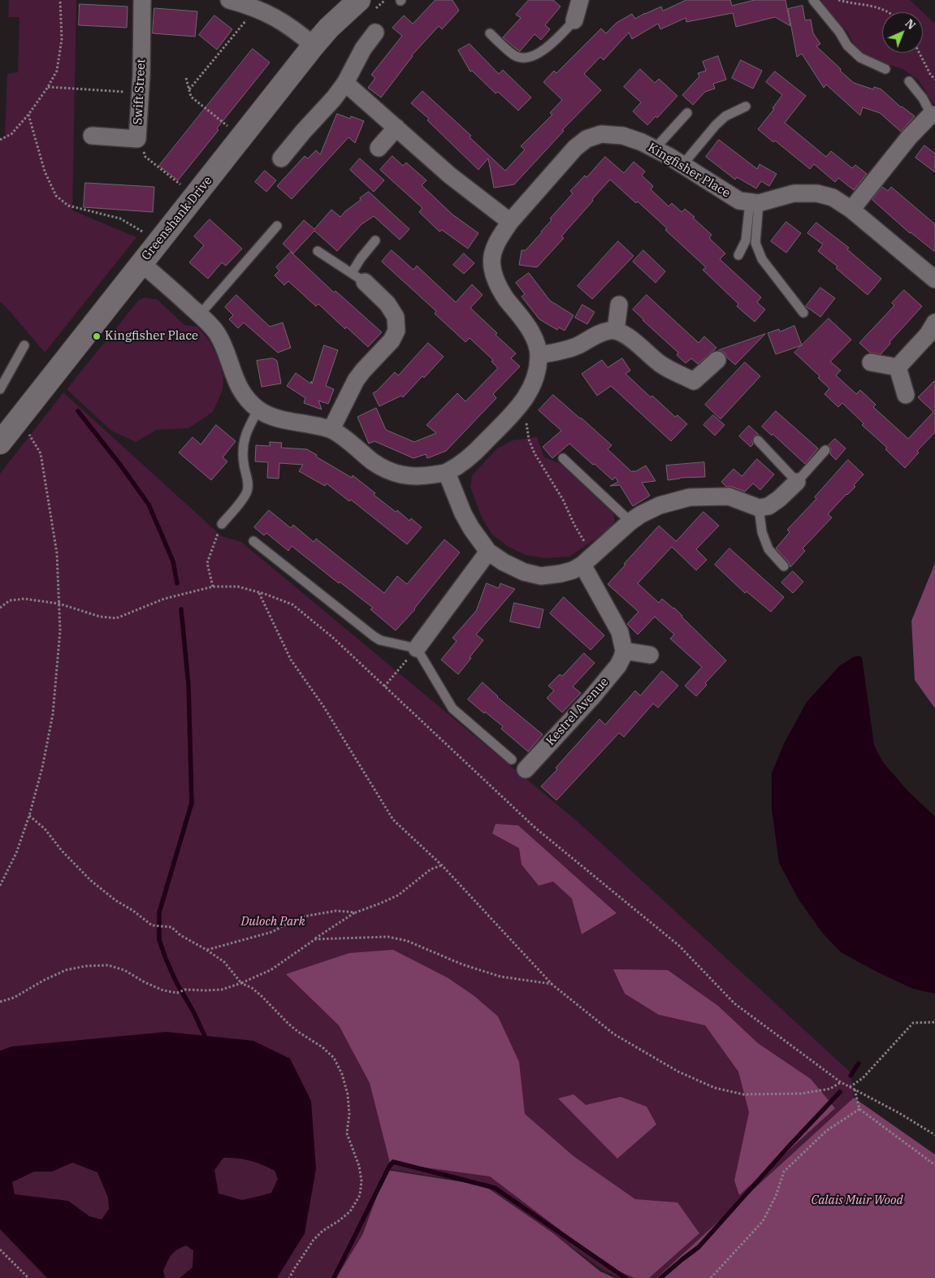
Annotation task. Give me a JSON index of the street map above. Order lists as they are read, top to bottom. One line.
{"streets":{"street":["Swift Street","Kingfisher Place","Greenshank Drive","Kestrel Avenue"]},"crossings":[["Kingfisher Place","Greenshank Drive"]],"parks":["Duloch Park","Calais Muir Wood"],"places":["Kingfisher Place"],"north":"top right"}
